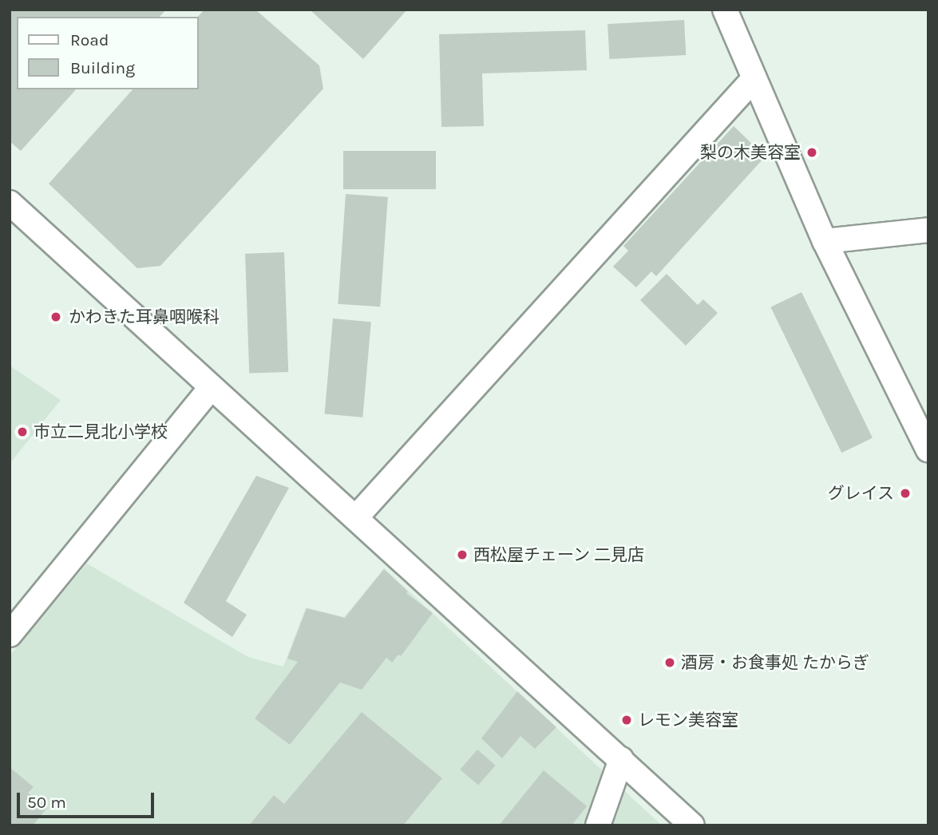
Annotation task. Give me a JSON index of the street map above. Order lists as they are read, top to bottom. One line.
{"places":["梨の木美容室","かわきた耳鼻咽喉科","市立二見北小学校","グレイス","西松屋チェーン 二見店","酒房・お食事処 たからぎ","レモン美容室"],"legend":["Road","Building"],"scale_bar":"50 m"}
